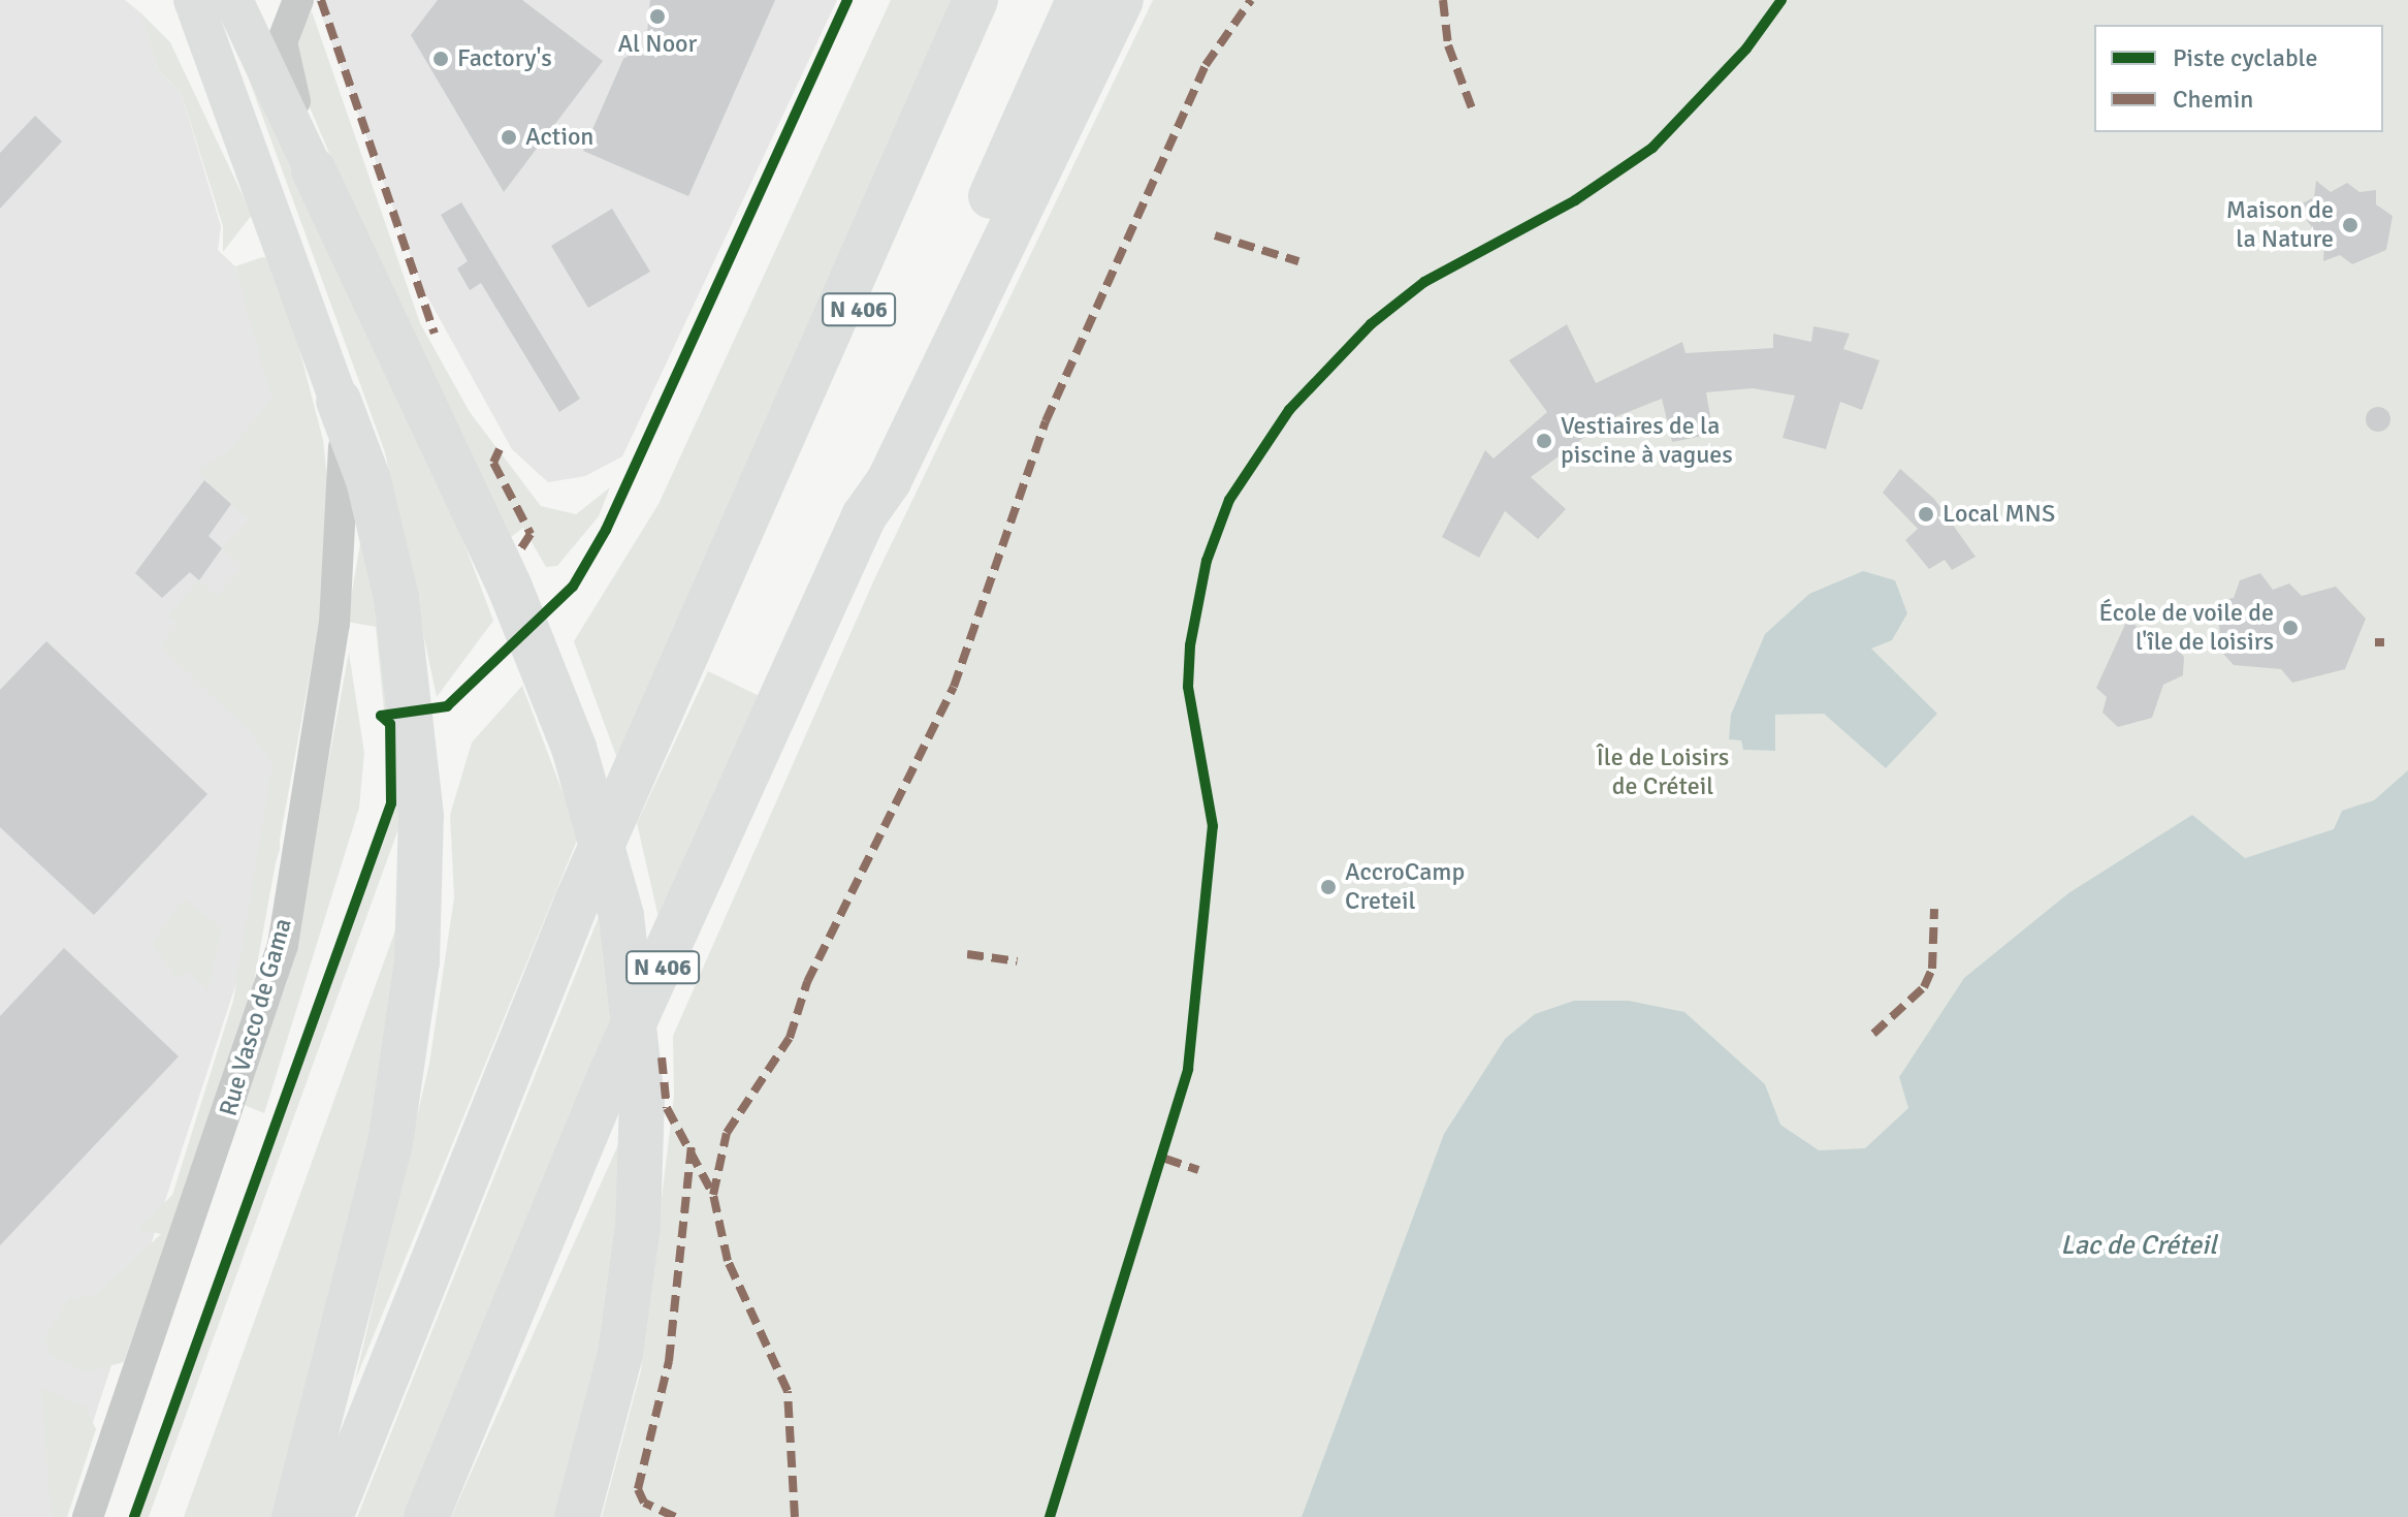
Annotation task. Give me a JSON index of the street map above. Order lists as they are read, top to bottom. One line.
{"streets":{"highway":["N 406"],"street":["Rue Vasco de Gama"]},"water":["Lac de Créteil"],"parks":["Île de Loisirs de Créteil"],"places":["Al Noor","Factory's","Action","Maison de la Nature","Vestiaires de la piscine à vagues","Local MNS","École de voile de l'île de loisirs","AccroCamp Creteil"],"legend":["Piste cyclable","Chemin"]}
